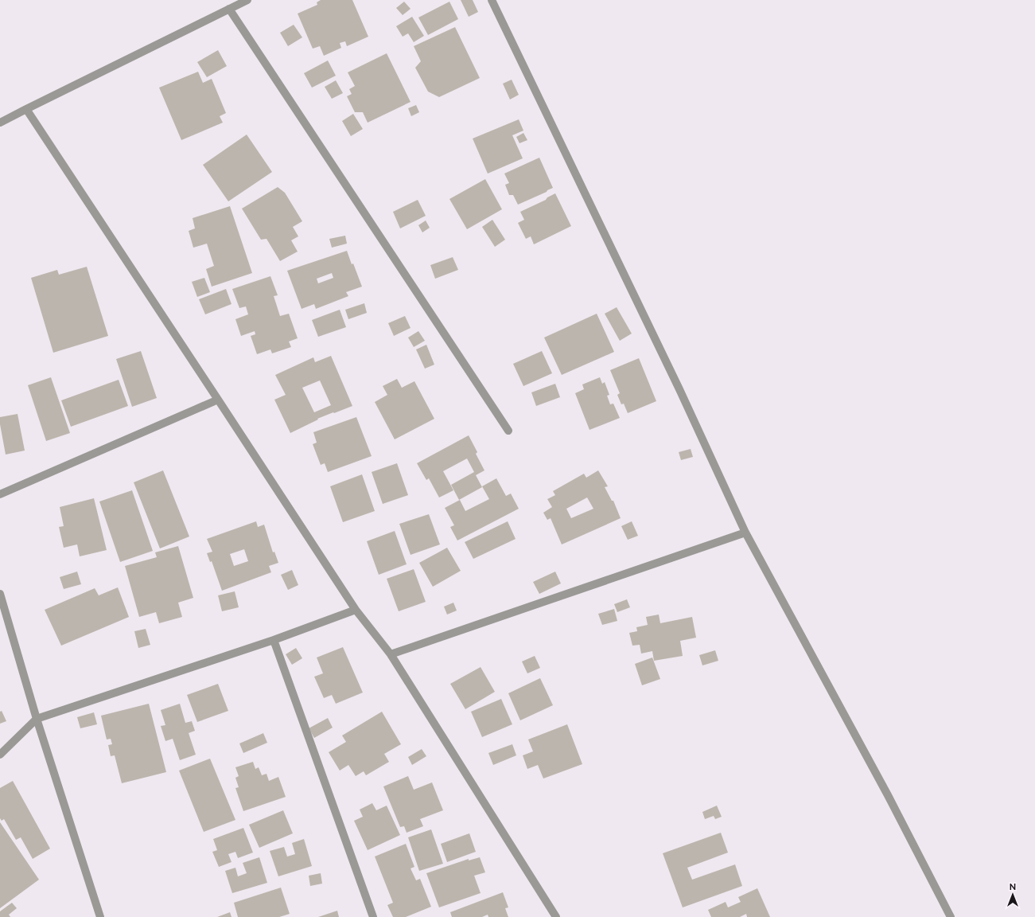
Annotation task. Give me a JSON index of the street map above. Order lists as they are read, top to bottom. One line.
{"north":"top"}
